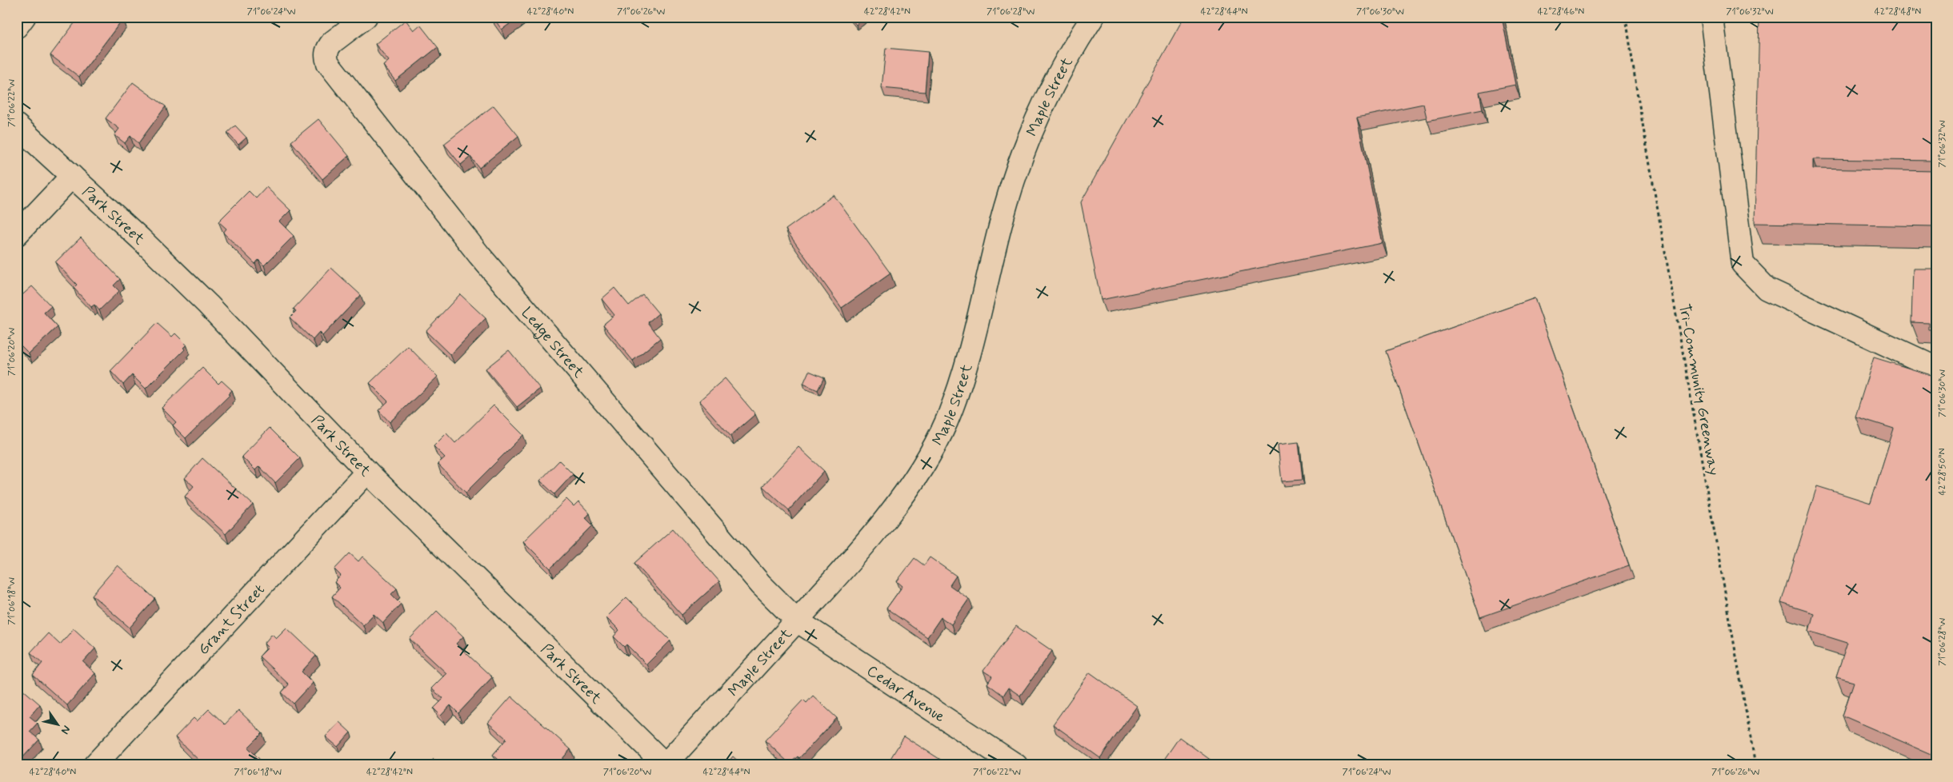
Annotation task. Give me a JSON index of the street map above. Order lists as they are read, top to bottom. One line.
{"streets":{"street":["Maple Street","Park Street","Ledge Street","Grant Street","Cedar Avenue"],"path":["Tri-Community Greenway"]},"crossings":[["Maple Street","Park Street"],["Maple Street","Ledge Street"],["Maple Street","Cedar Avenue"],["Park Street","Grant Street"],["Ledge Street","Cedar Avenue"]],"north":"bottom right","coordinates":["71°06'24\"W","42°28'40\"N","71°06'26\"W","42°28'42\"N","71°06'28\"W","42°28'44\"N","71°06'30\"W","42°28'46\"N","71°06'32\"W","42°28'48\"N","71°06'22\"W","71°06'20\"W","42°28'50\"N","71°06'18\"W"]}
